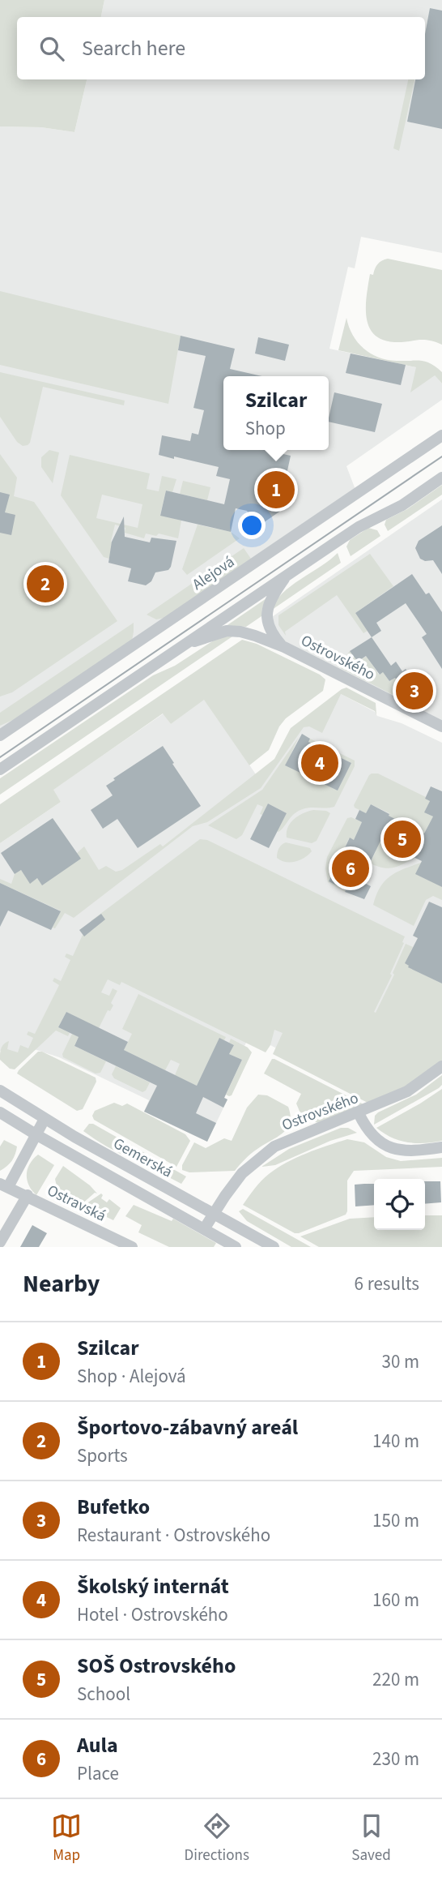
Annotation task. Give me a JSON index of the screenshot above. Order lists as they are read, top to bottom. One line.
{"streets":{"street":["Alejová","Ostrovského","Gemerská","Ostravská"]},"crossings":[["Ostrovského","Gemerská"],["Gemerská","Ostravská"]],"page":{"search":"Search here","popup":["Szilcar","Shop"],"pins":["1","2","3","4","5","6"],"heading":["Nearby","6 results"],"list":[{"mark":"1","name":"Szilcar","note":"Shop · Alejová","value":"30 m"},{"mark":"2","name":"Športovo-zábavný areál","note":"Sports","value":"140 m"},{"mark":"3","name":"Bufetko","note":"Restaurant · Ostrovského","value":"150 m"},{"mark":"4","name":"Školský internát","note":"Hotel · Ostrovského","value":"160 m"},{"mark":"5","name":"SOŠ Ostrovského","note":"School","value":"220 m"},{"mark":"6","name":"Aula","note":"Place","value":"230 m"}],"nav":["Map","Directions","Saved"]}}
